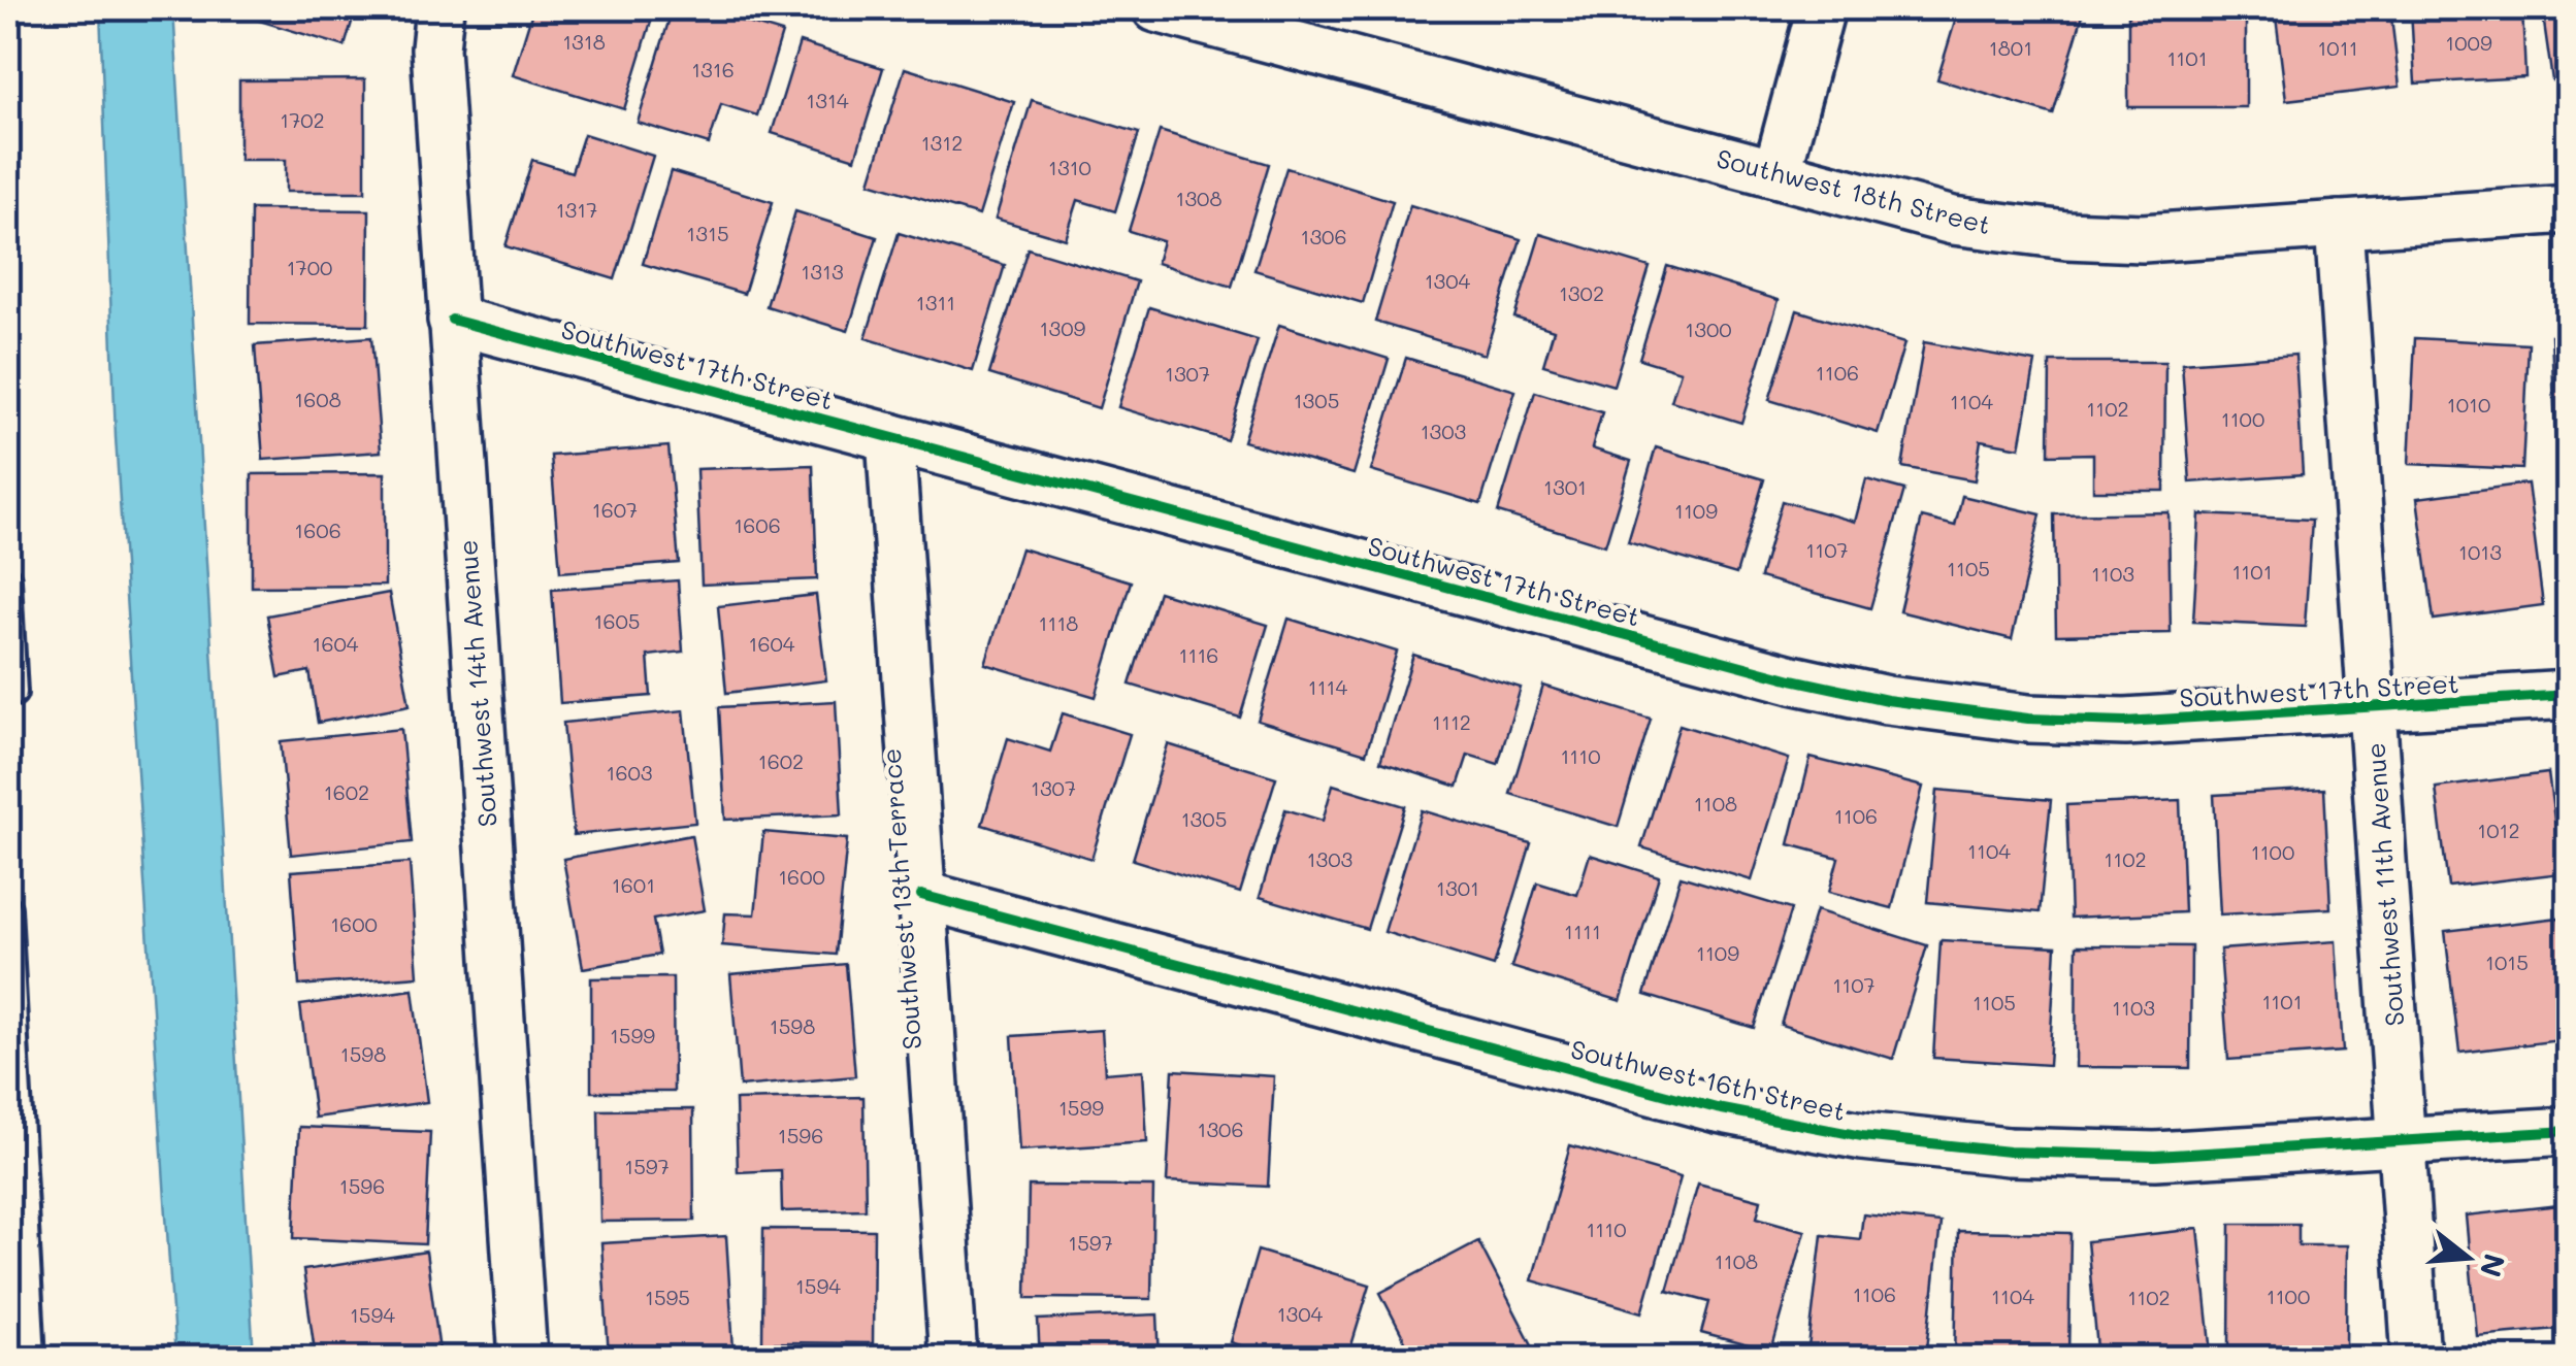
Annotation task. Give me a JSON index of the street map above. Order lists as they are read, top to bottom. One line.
{"streets":{"street":["Southwest 18th Street","Southwest 17th Street","Southwest 14th Avenue","Southwest 11th Avenue","Southwest 13th Terrace","Southwest 16th Street"]},"crossings":[["Southwest 18th Street","Southwest 11th Avenue"],["Southwest 17th Street","Southwest 14th Avenue"],["Southwest 17th Street","Southwest 11th Avenue"],["Southwest 17th Street","Southwest 13th Terrace"],["Southwest 11th Avenue","Southwest 16th Street"],["Southwest 13th Terrace","Southwest 16th Street"]],"house_numbers":["1318","1009","1801","1011","1101","1316","1314","1702","1312","1310","1308","1317","1315","1306","1700","1313","1304","1302","1311","1309","1300","1106","1307","1608","1305","1104","1010","1102","1100","1303","1301","1607","1109","1606","1606","1107","1013","1105","1101","1103","1605","1118","1604","1604","1116","1114","1112","1110","1602","1603","1307","1602","1108","1106","1305","1012","1104","1100","1303","1102","1600","1601","1301","1600","1111","1109","1015","1107","1101","1105","1103","1598","1599","1598","1599","1306","1596","1597","1596","1110","1597","1108","1594","1106","1104","1100","1595","1102","1304","1594"],"north":"right"}
